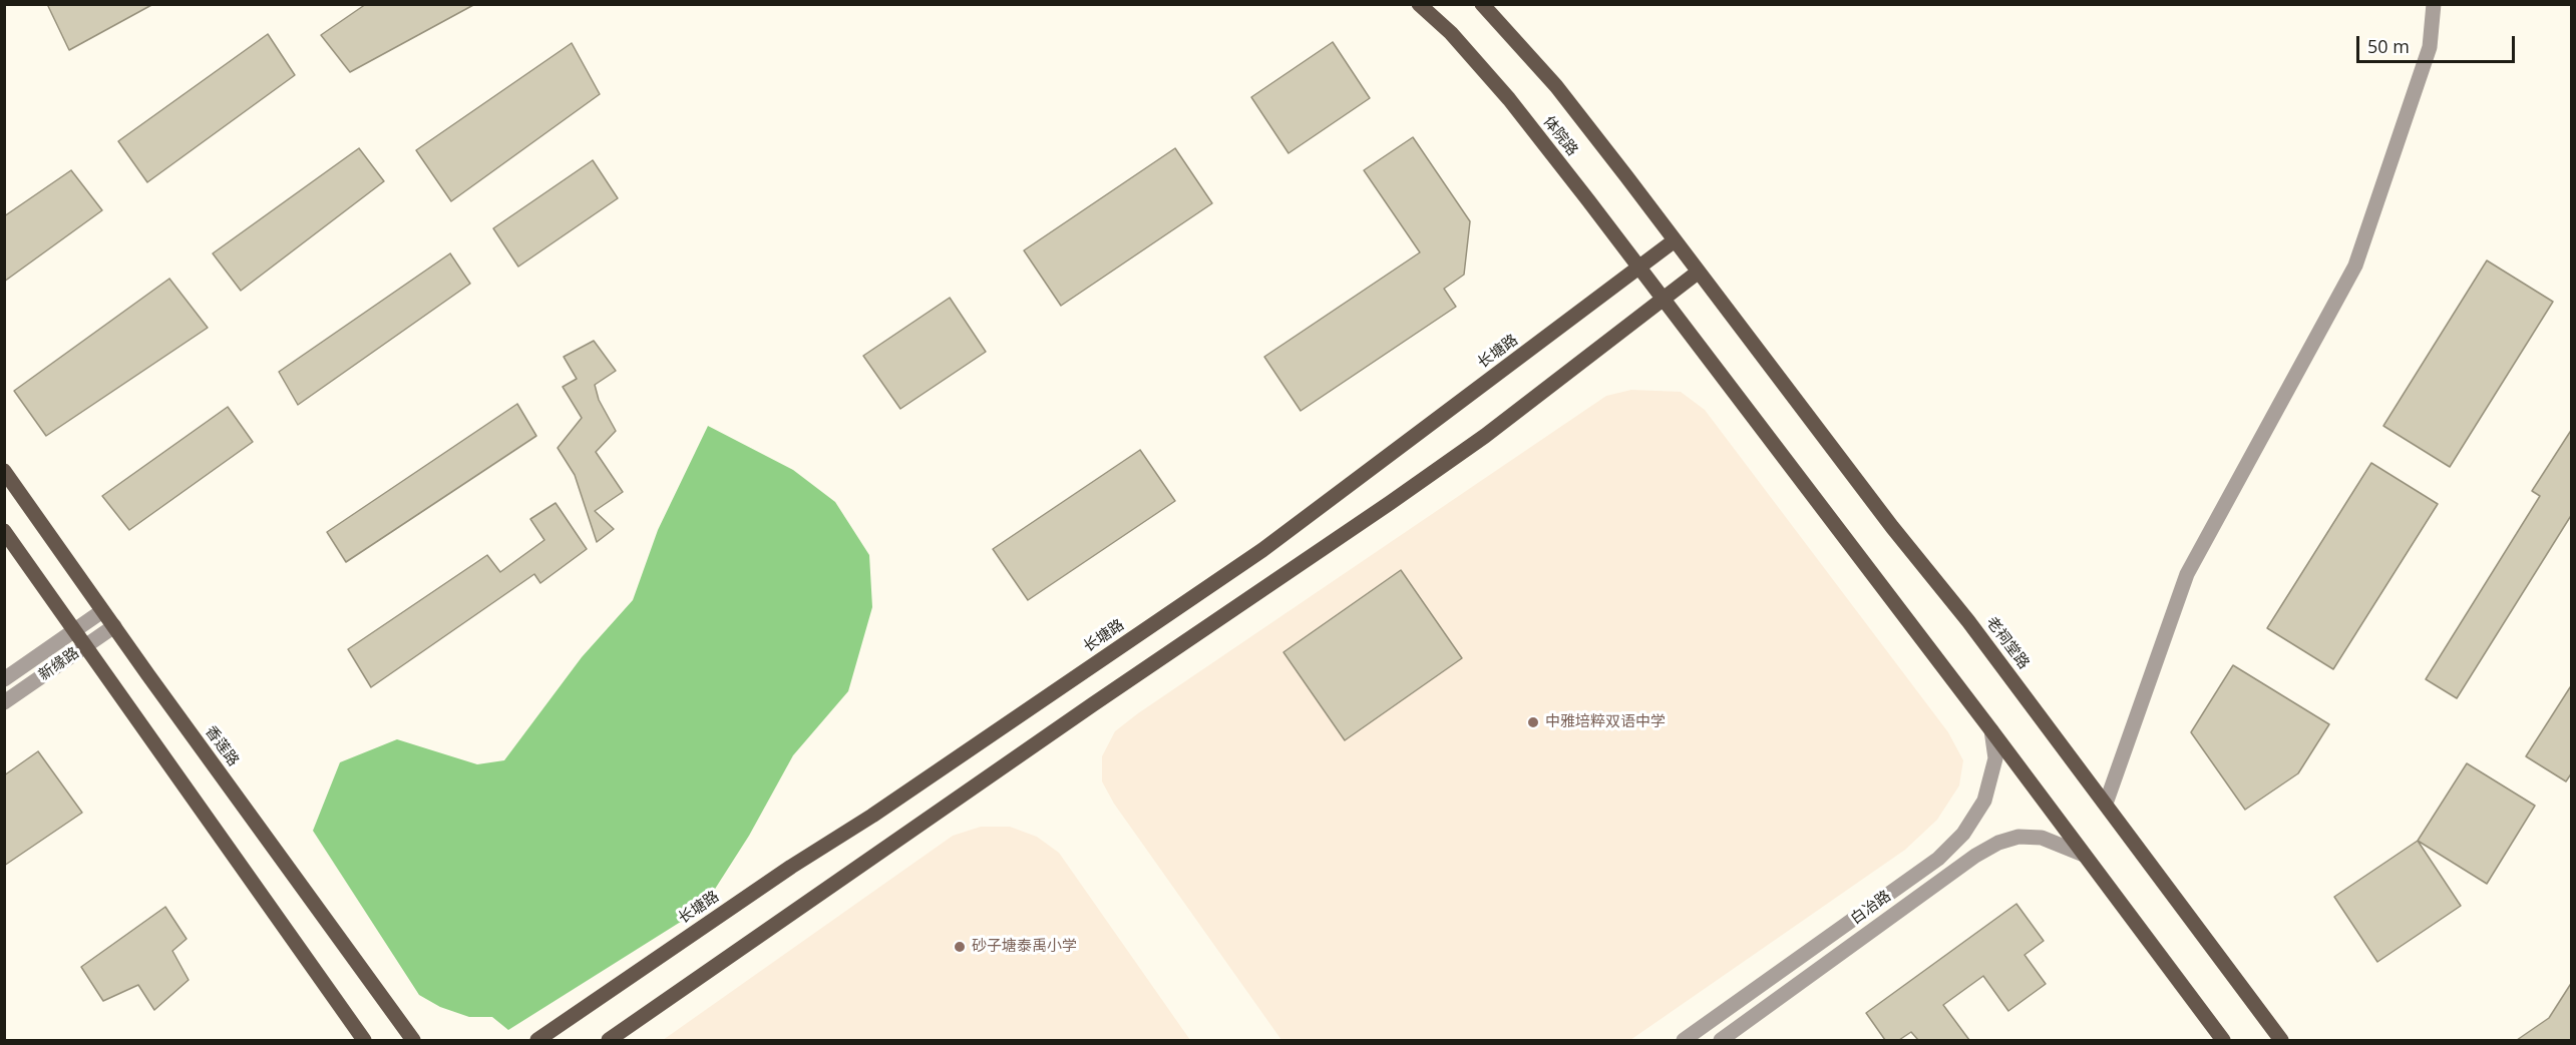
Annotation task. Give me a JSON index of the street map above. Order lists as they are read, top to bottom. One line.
{"streets":{"main road":["体院路","长塘路","老祠堂路","香莲路"],"street":["新缘路","白冶路"]},"crossings":[["体院路","长塘路"],["体院路","老祠堂路"],["新缘路","香莲路"]],"places":["中雅培粹双语中学","砂子塘泰禹小学"],"scale_bar":"50 m"}
